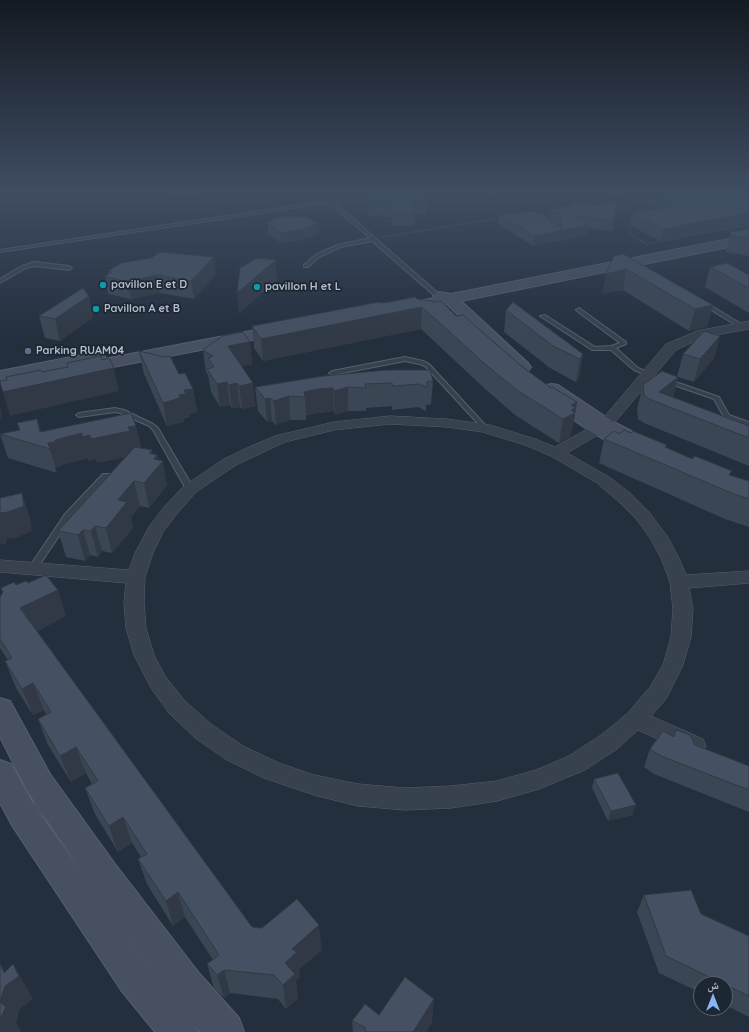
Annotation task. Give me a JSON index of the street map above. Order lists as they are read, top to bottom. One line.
{"places":["pavillon E et D","pavillon H et L","Pavillon A et B","Parking RUAM04"],"north":"top"}
